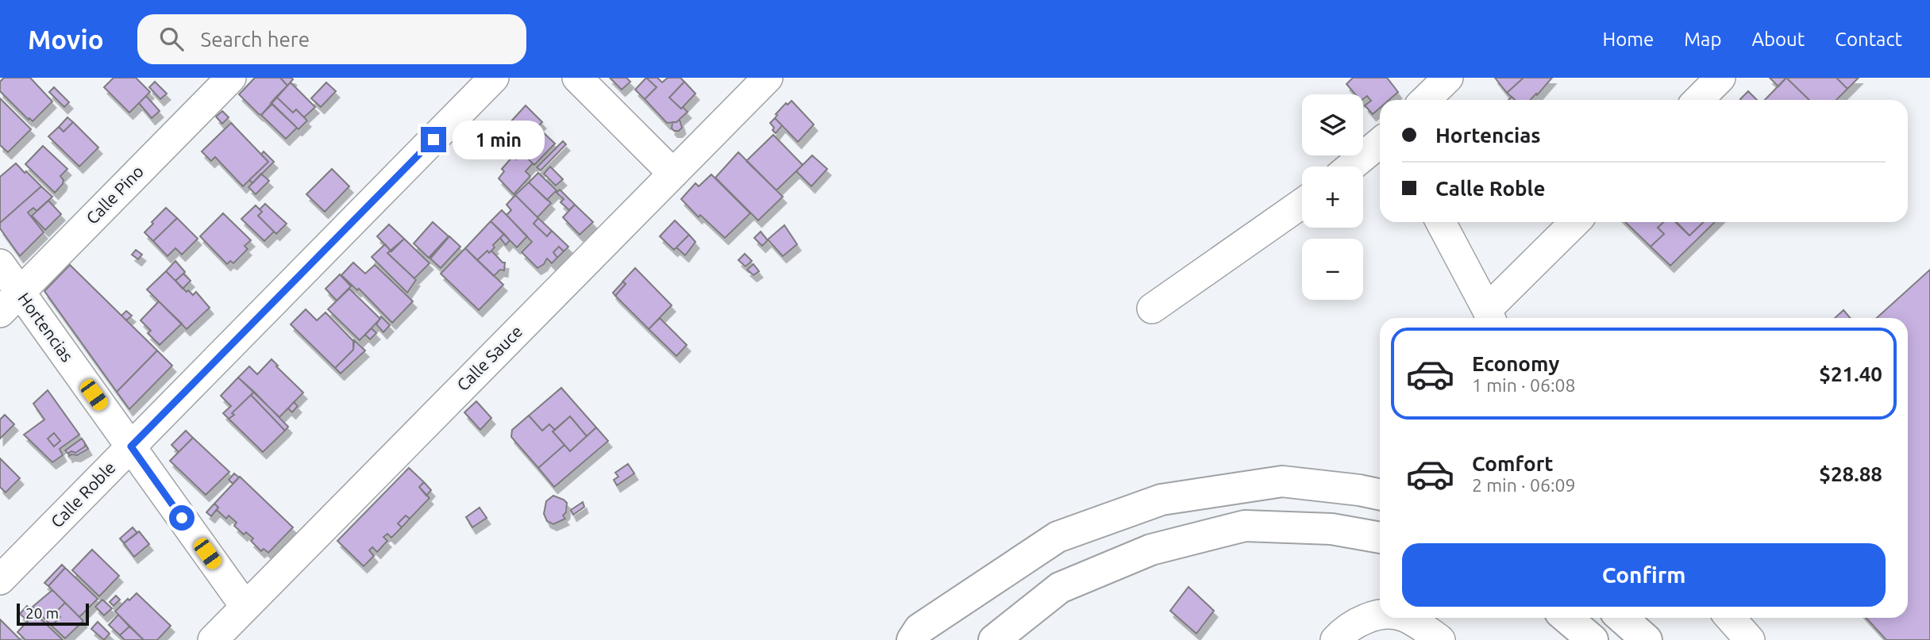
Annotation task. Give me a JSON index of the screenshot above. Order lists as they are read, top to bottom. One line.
{"streets":{"street":["Calle Pino","Hortencias","Calle Sauce","Calle Roble"]},"crossings":[["Calle Pino","Hortencias"],["Hortencias","Calle Sauce"],["Hortencias","Calle Roble"]],"scale_bar":"20 m","page":{"header":"Movio","search":"Search here","nav":["Home","Map","About","Contact"],"map_buttons":["+","−"],"banner":["Hortencias","Calle Roble"],"bubble":"1 min","list":[{"name":"Economy","note":"1 min · 06:08","value":"$21.40"},{"name":"Comfort","note":"2 min · 06:09","value":"$28.88"}],"buttons":"Confirm","scale":"20 m"}}
